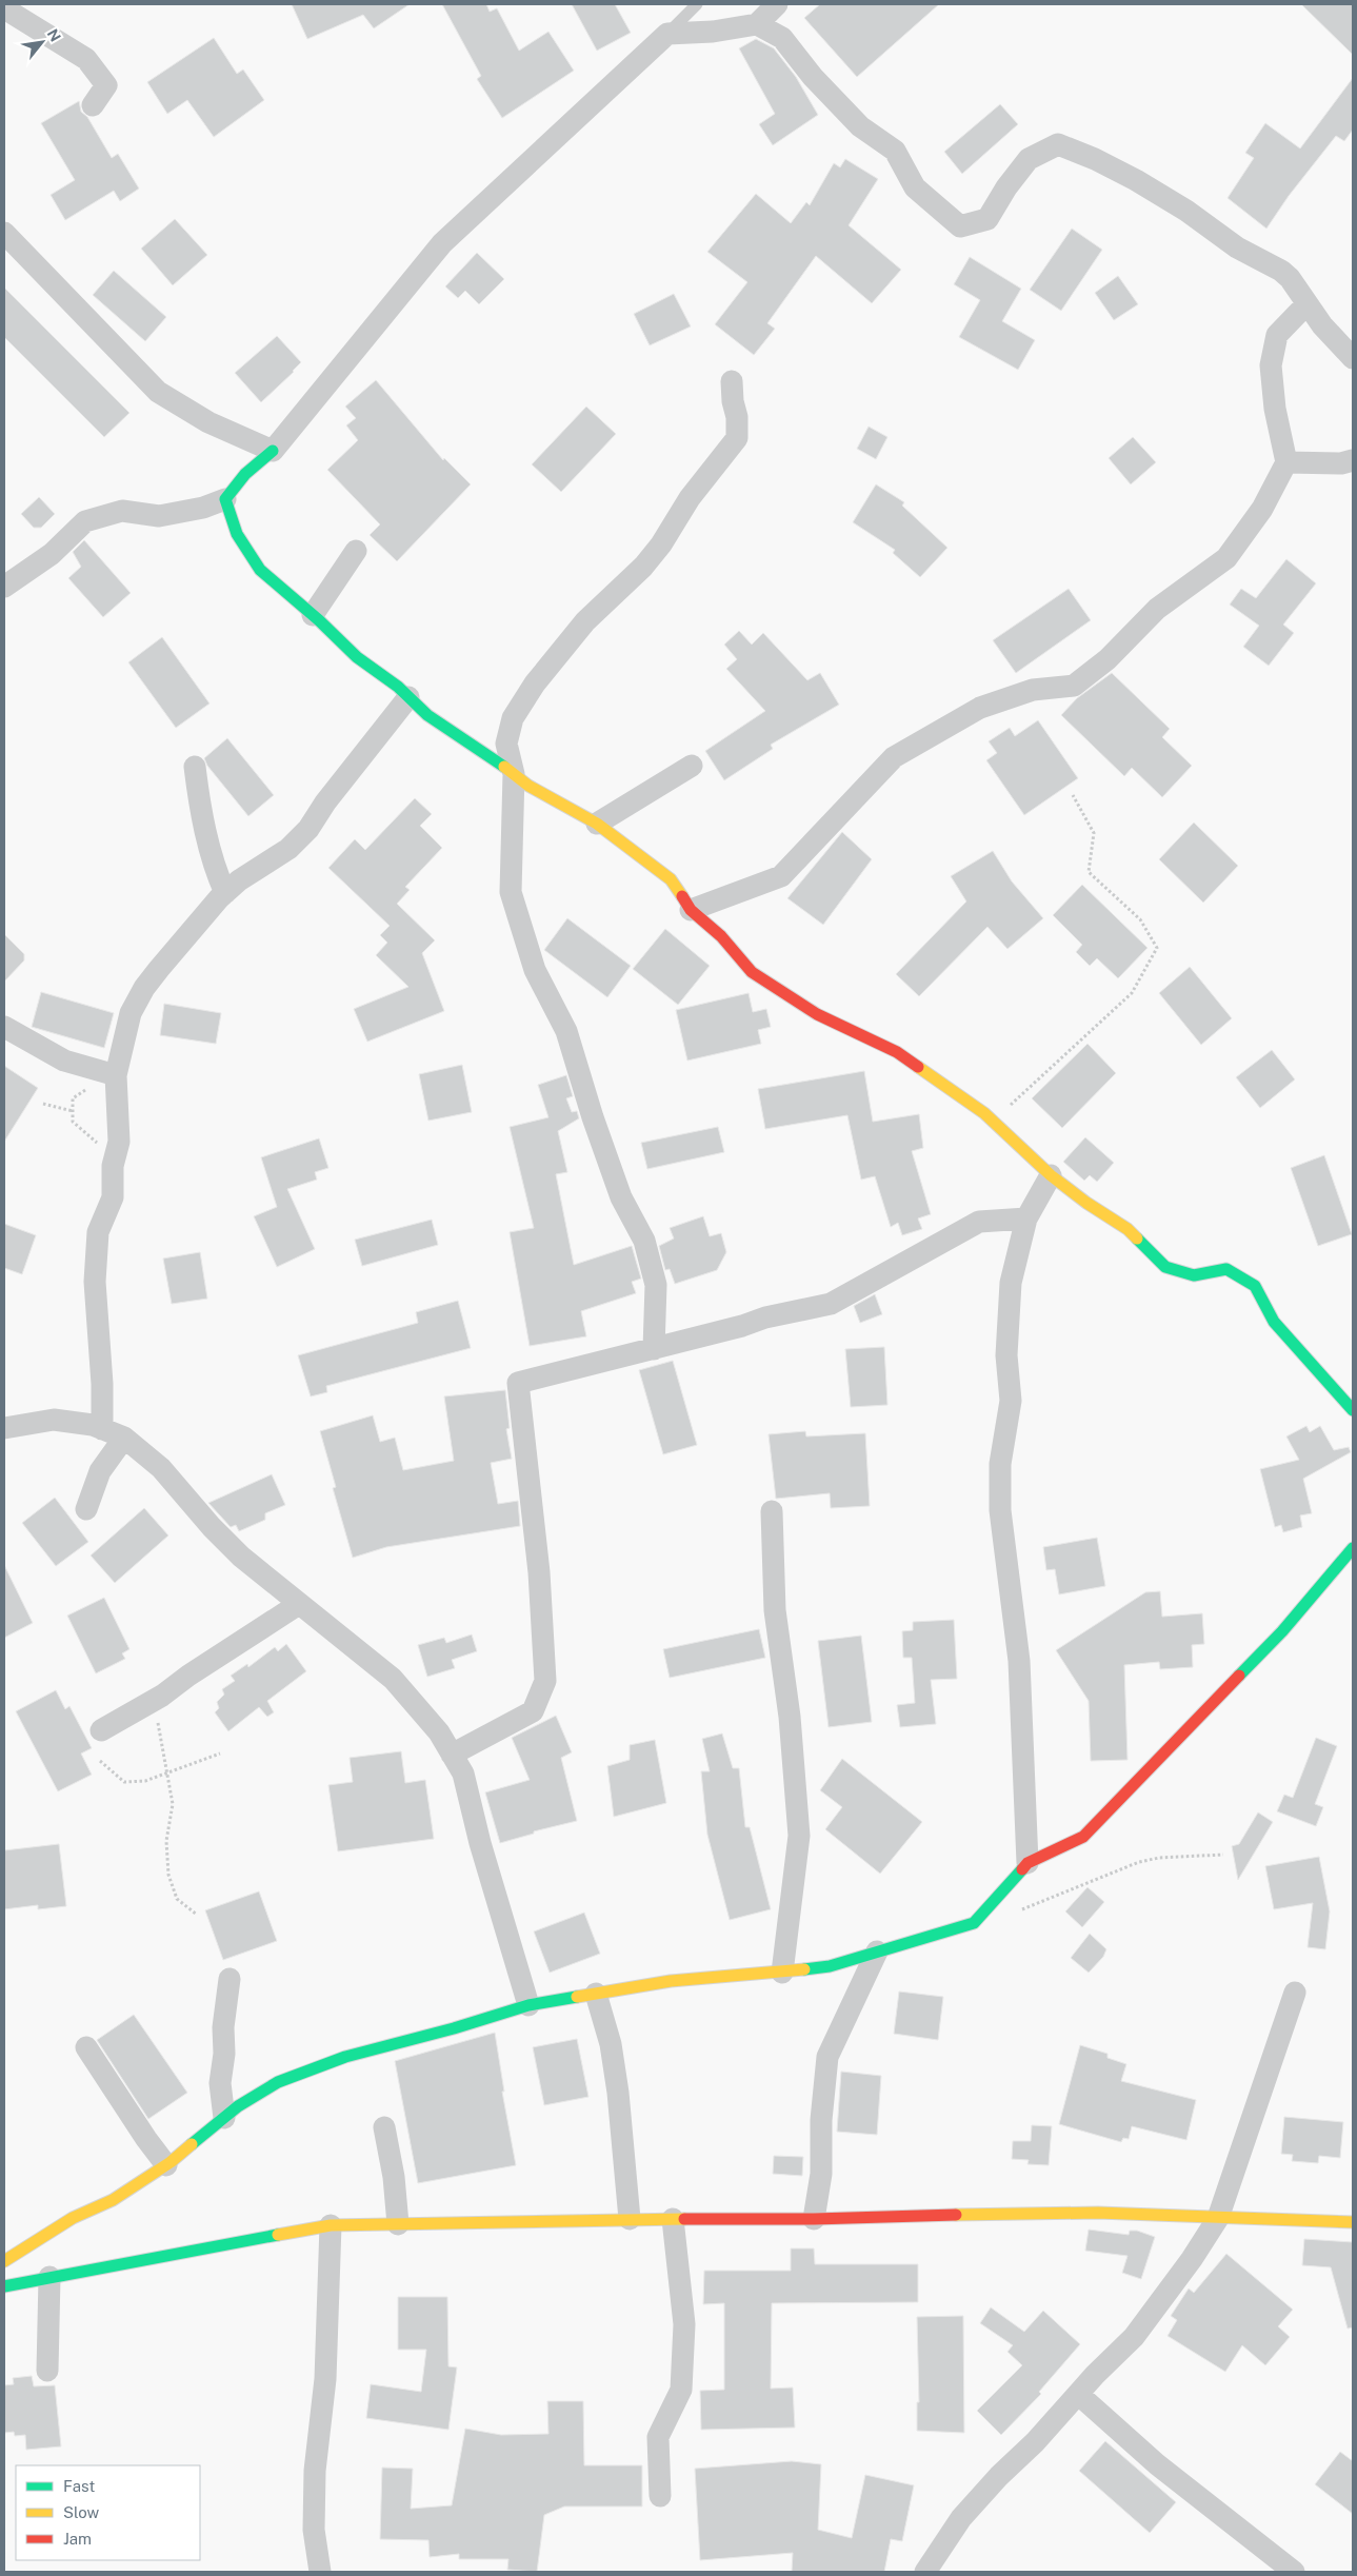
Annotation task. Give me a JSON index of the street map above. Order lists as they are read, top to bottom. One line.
{"legend":["Fast","Slow","Jam"],"north":"top right"}
